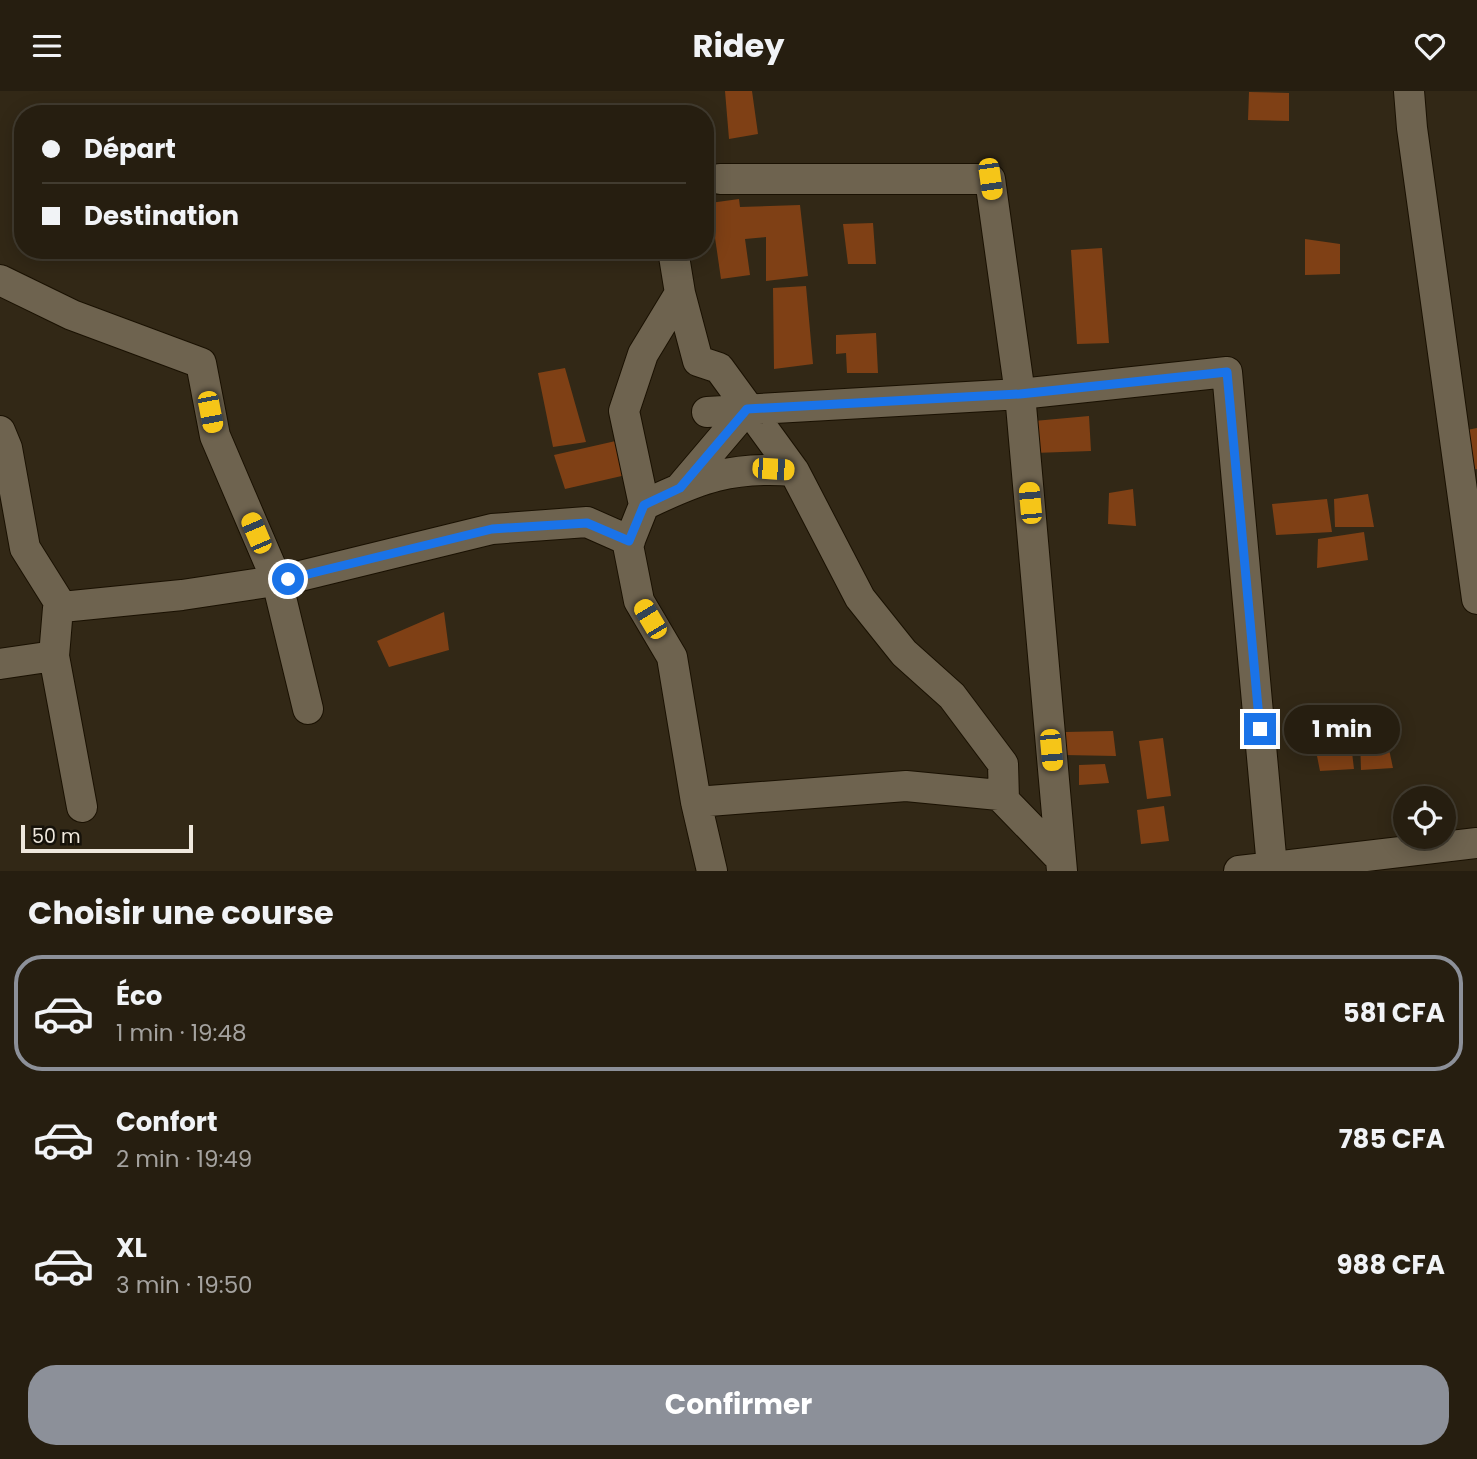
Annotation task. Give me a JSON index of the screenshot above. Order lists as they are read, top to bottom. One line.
{"scale_bar":"50 m","page":{"header":"Ridey","banner":["Départ","Destination"],"bubble":"1 min","scale":"50 m","heading":"Choisir une course","list":[{"name":"Éco","note":"1 min · 19:48","value":"581 CFA"},{"name":"Confort","note":"2 min · 19:49","value":"785 CFA"},{"name":"XL","note":"3 min · 19:50","value":"988 CFA"}],"buttons":"Confirmer"}}
